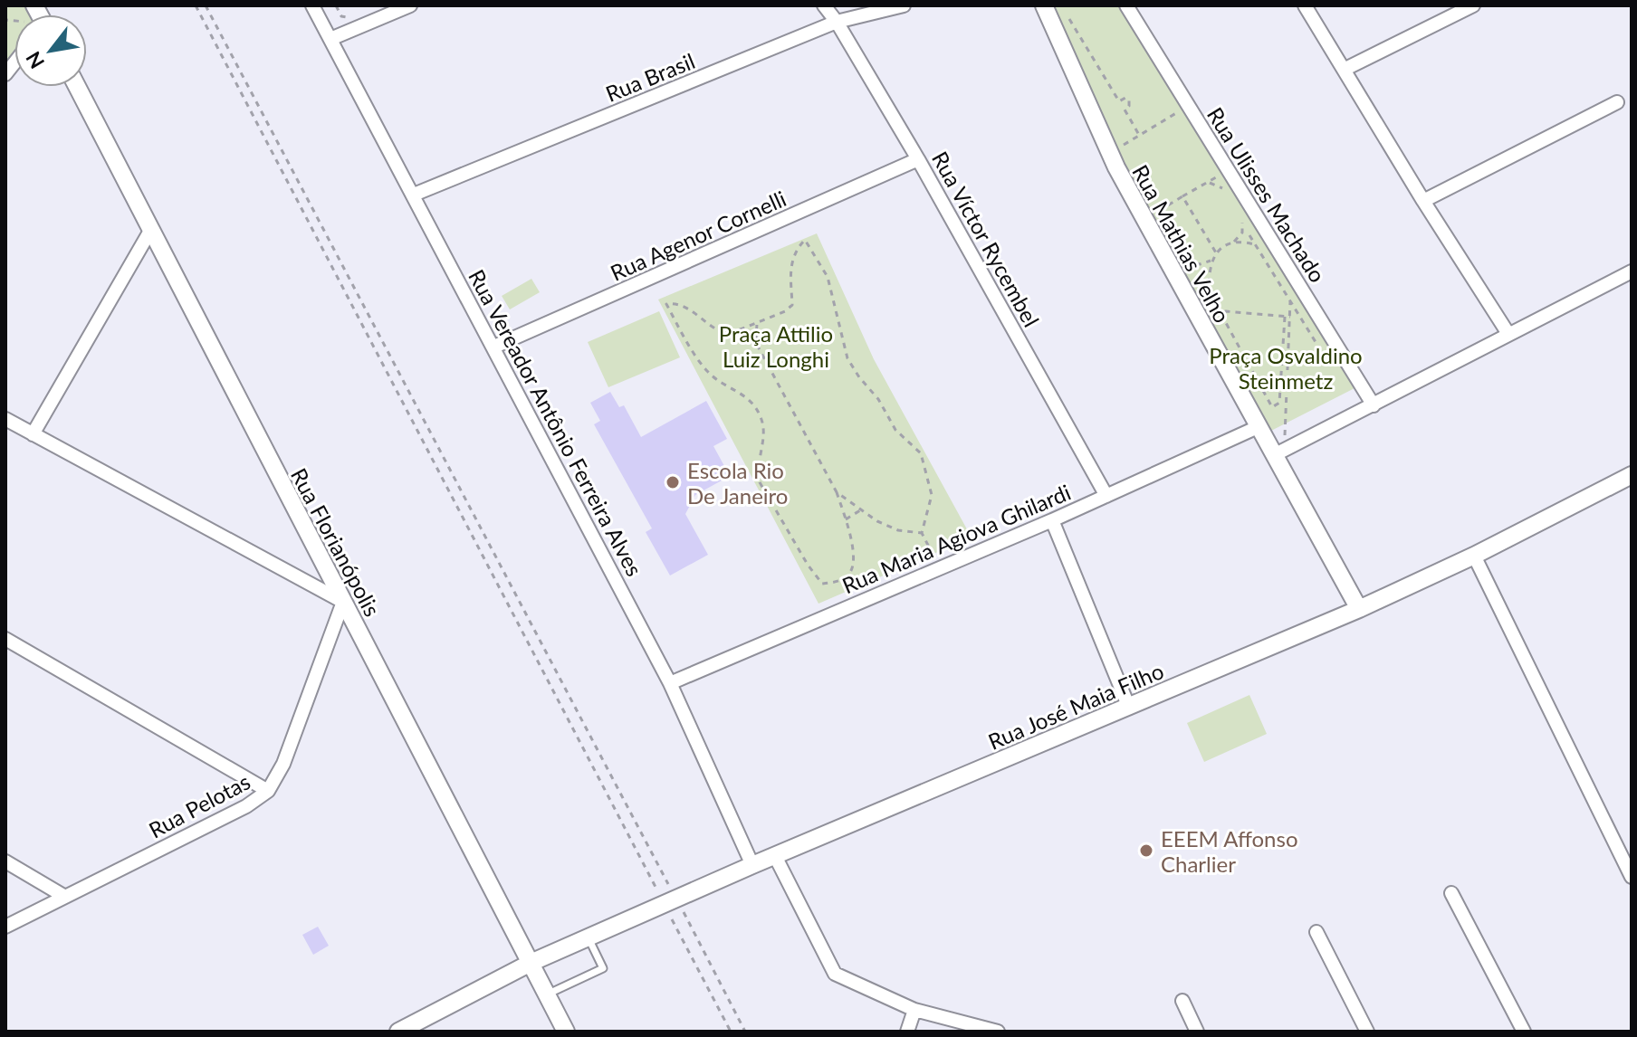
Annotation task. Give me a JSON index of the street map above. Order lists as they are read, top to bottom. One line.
{"streets":{"street":["Rua Brasil","Rua Ulisses Machado","Rua Agenor Cornelli","Rua Víctor Rycembel","Rua Mathias Velho","Rua Vereador Antônio Ferreira Alves","Rua Maria Agiova Ghilardi","Rua Florianópolis","Rua José Maia Filho","Rua Pelotas"]},"crossings":[["Rua Brasil","Rua Víctor Rycembel"],["Rua Brasil","Rua Vereador Antônio Ferreira Alves"],["Rua Agenor Cornelli","Rua Víctor Rycembel"],["Rua Agenor Cornelli","Rua Vereador Antônio Ferreira Alves"],["Rua Víctor Rycembel","Rua Maria Agiova Ghilardi"],["Rua Mathias Velho","Rua Maria Agiova Ghilardi"],["Rua Mathias Velho","Rua José Maia Filho"],["Rua Vereador Antônio Ferreira Alves","Rua Maria Agiova Ghilardi"],["Rua Vereador Antônio Ferreira Alves","Rua José Maia Filho"],["Rua Florianópolis","Rua José Maia Filho"],["Rua Florianópolis","Rua Pelotas"]],"parks":["Praça Attilio Luiz Longhi","Praça Osvaldino Steinmetz"],"places":["Escola Rio De Janeiro","EEEM Affonso Charlier"],"north":"bottom left"}
